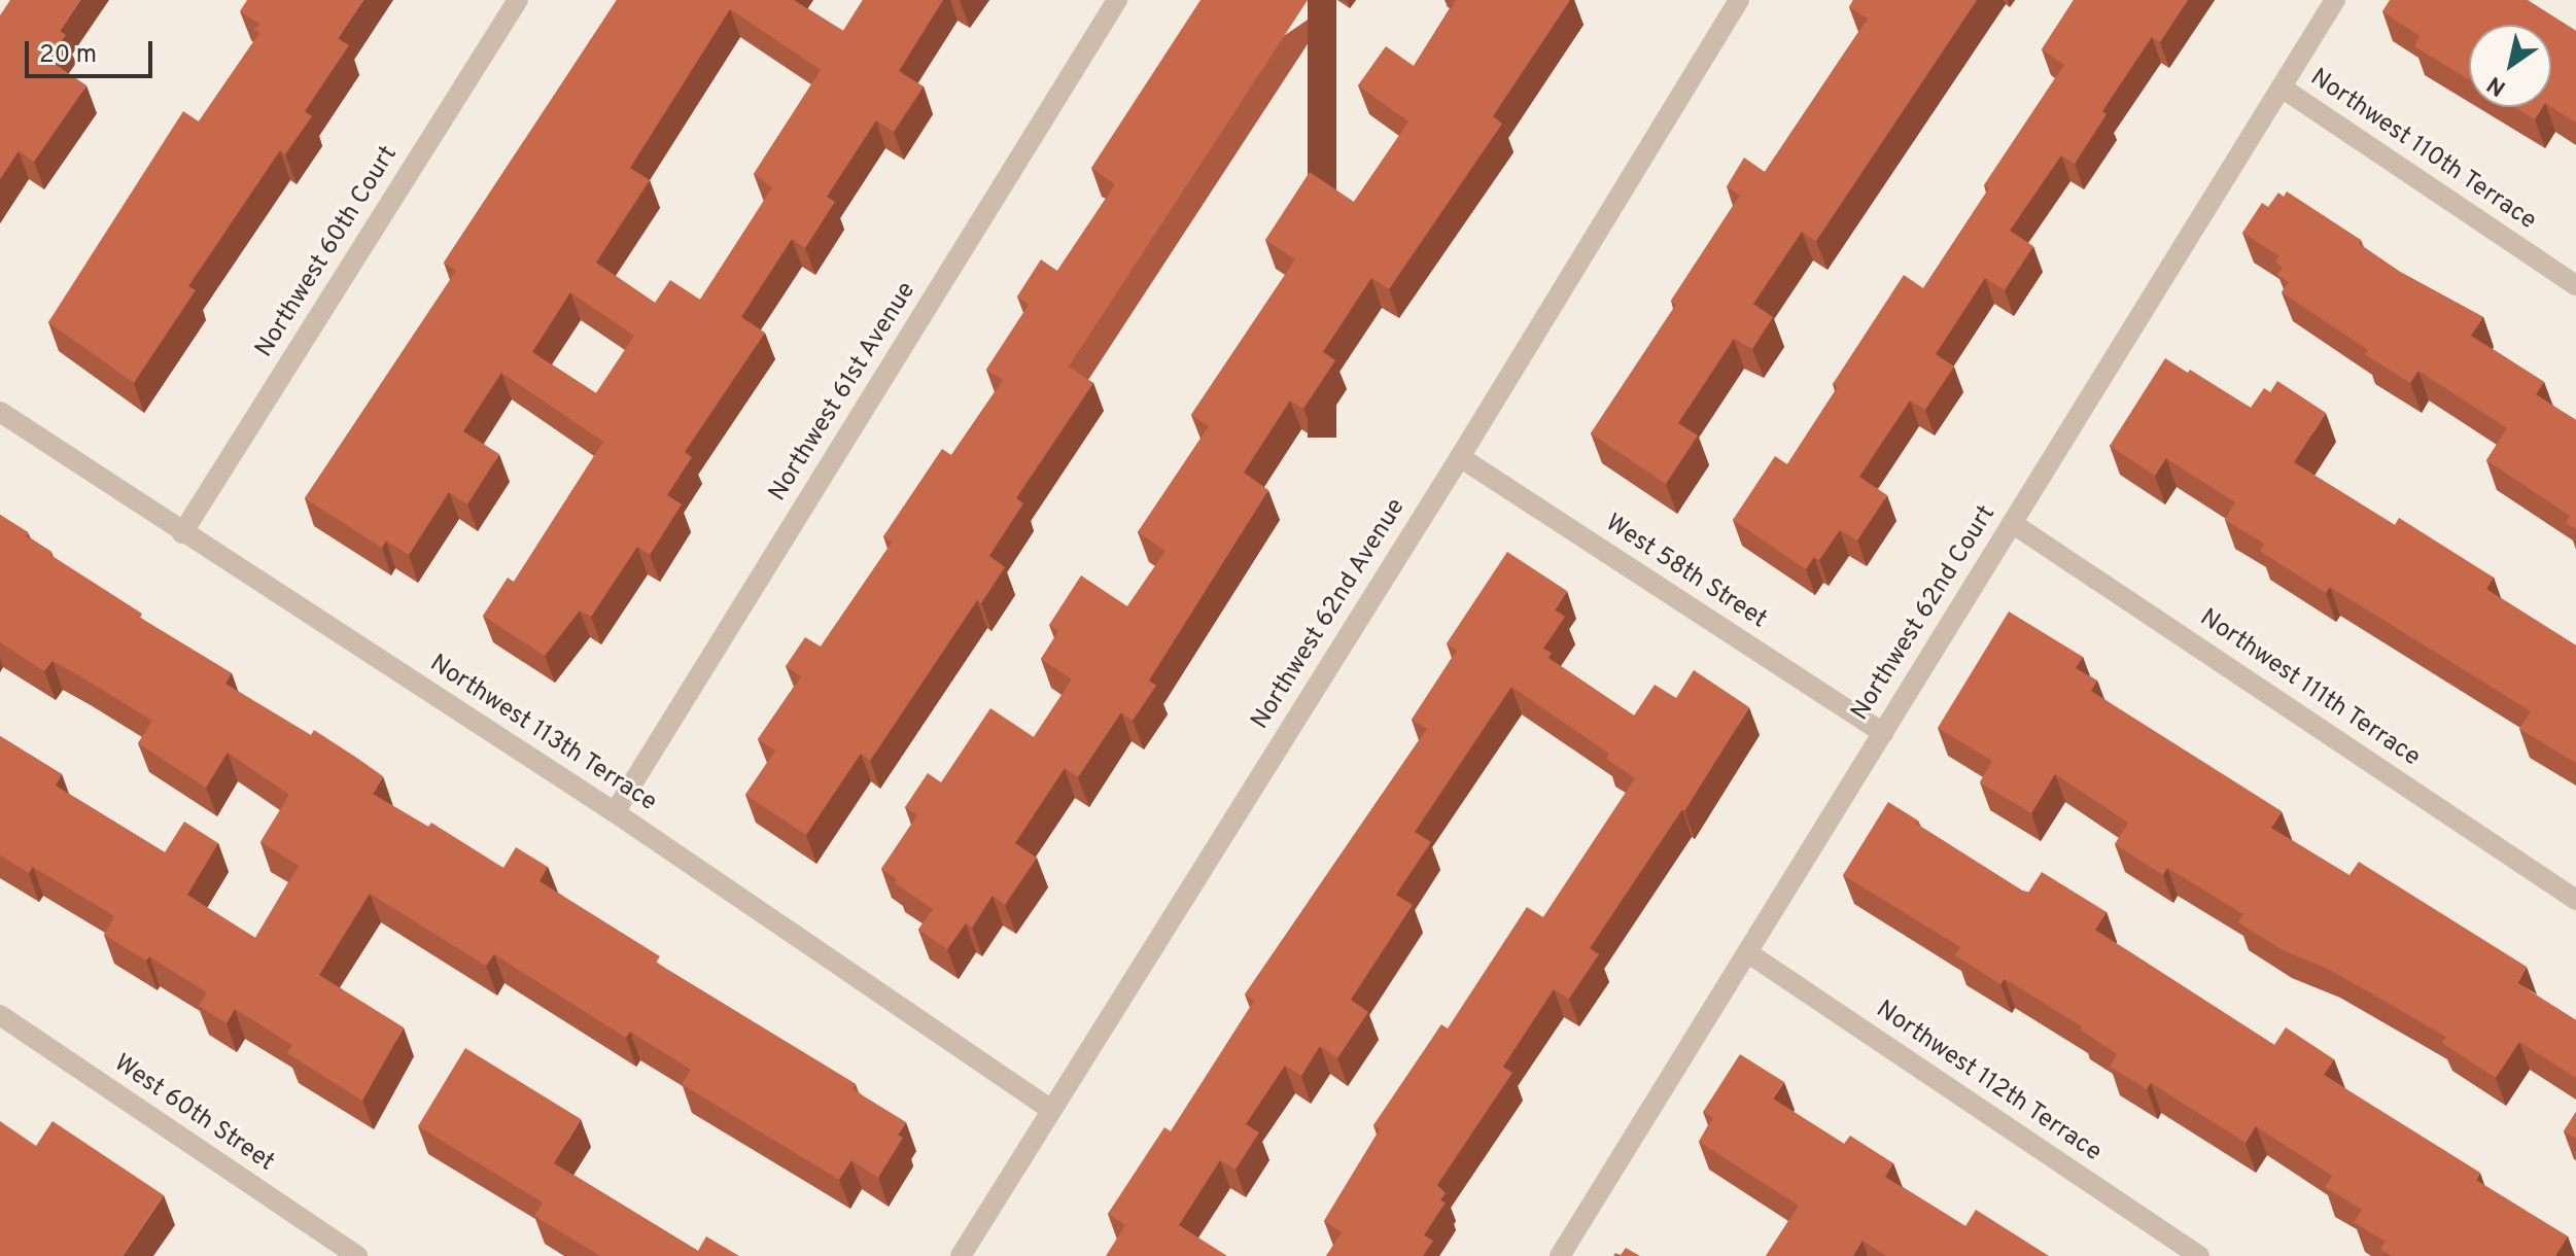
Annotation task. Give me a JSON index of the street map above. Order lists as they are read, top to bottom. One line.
{"streets":{"street":["Northwest 110th Terrace","Northwest 60th Court","Northwest 61st Avenue","West 58th Street","Northwest 62nd Court","Northwest 62nd Avenue","Northwest 111th Terrace","Northwest 113th Terrace","Northwest 112th Terrace","West 60th Street"]},"crossings":[["Northwest 110th Terrace","Northwest 62nd Court"],["Northwest 60th Court","Northwest 113th Terrace"],["Northwest 61st Avenue","Northwest 113th Terrace"],["West 58th Street","Northwest 62nd Court"],["West 58th Street","Northwest 62nd Avenue"],["Northwest 62nd Court","Northwest 111th Terrace"],["Northwest 62nd Court","Northwest 112th Terrace"],["Northwest 62nd Avenue","Northwest 113th Terrace"]],"scale_bar":"20 m","north":"bottom left"}
